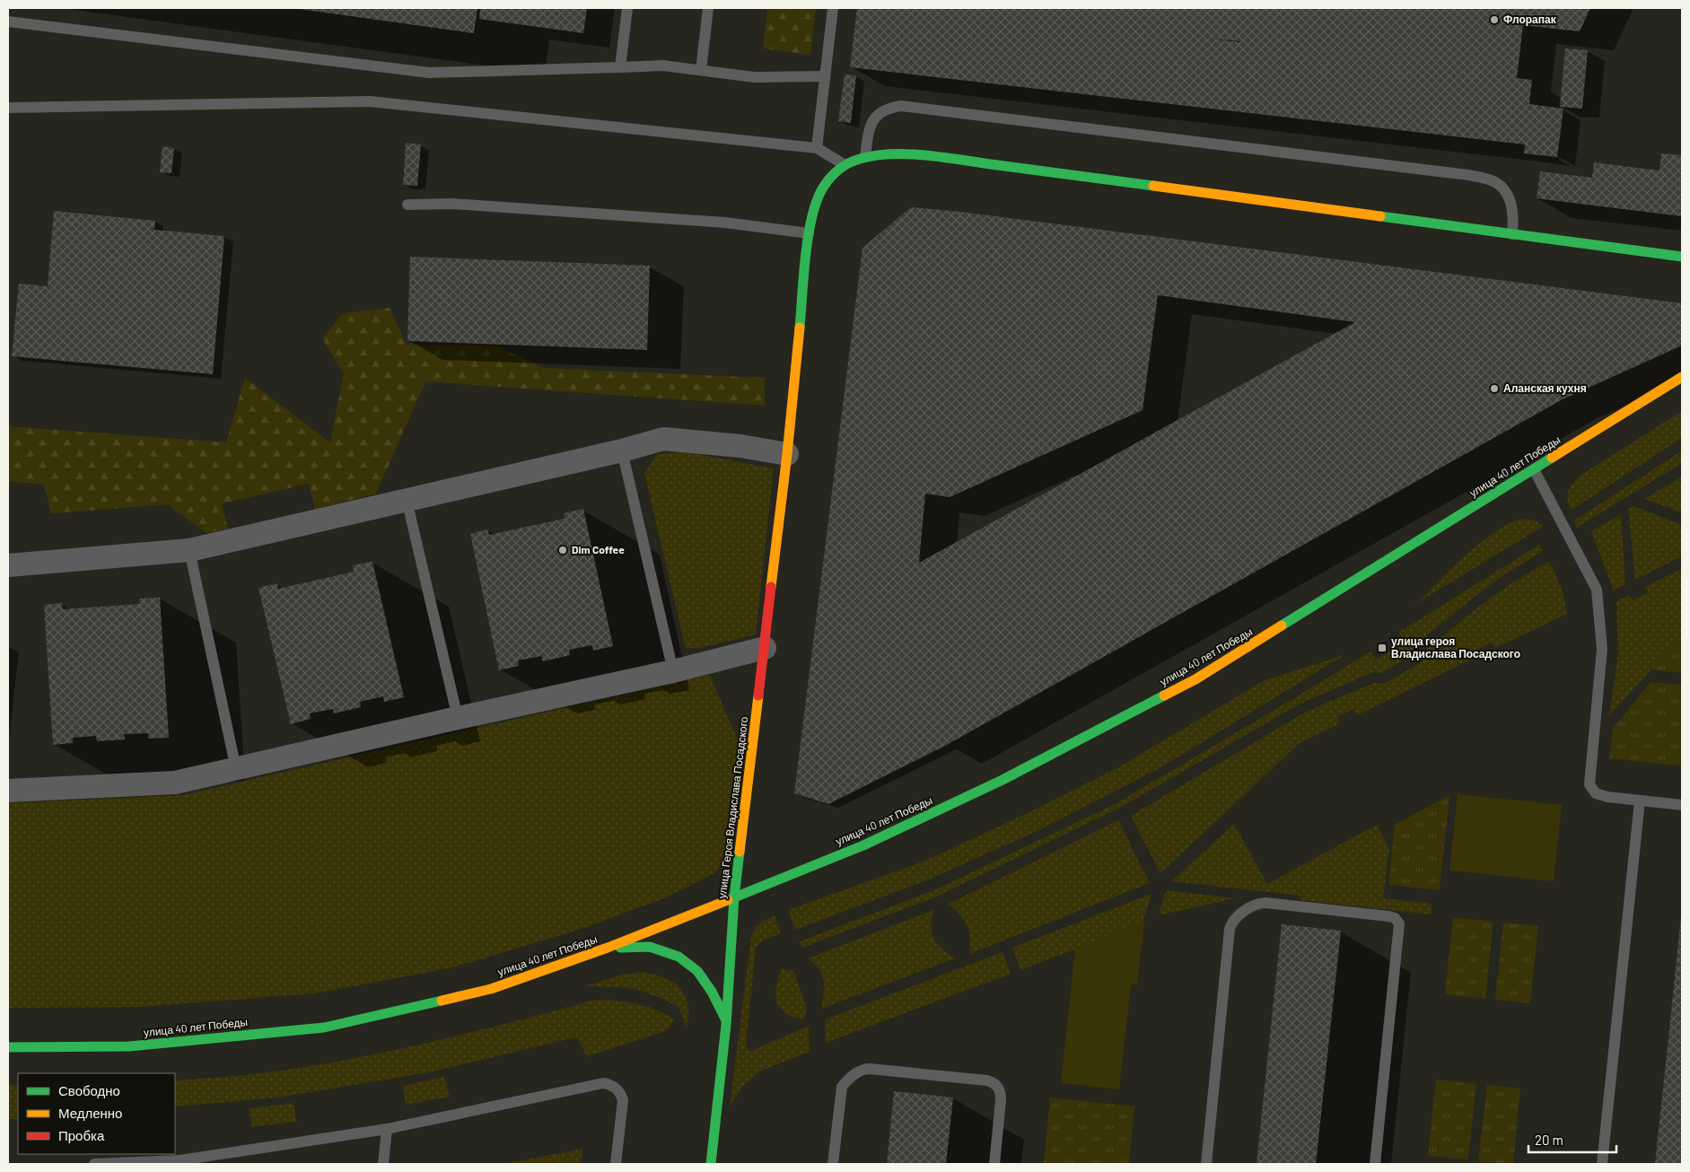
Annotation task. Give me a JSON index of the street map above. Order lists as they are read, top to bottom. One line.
{"streets":{"street":["улица 40 лет Победы","улица Героя Владислава Посадского"]},"crossings":[["улица 40 лет Победы","улица Героя Владислава Посадского"]],"places":{"other":["Флорапак","Аланская кухня","Dim Coffee"],"transit":["улица героя Владислава Посадского"]},"legend":["Свободно","Медленно","Пробка"],"scale_bar":"20 m"}
